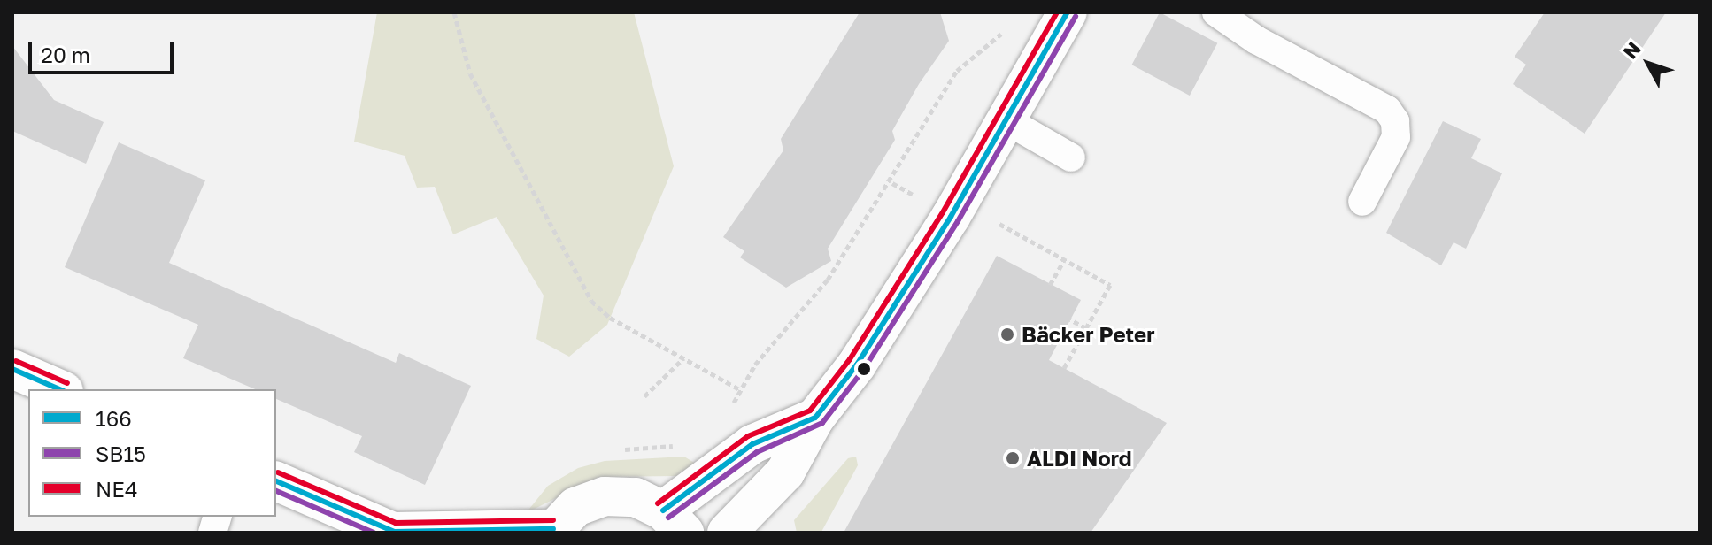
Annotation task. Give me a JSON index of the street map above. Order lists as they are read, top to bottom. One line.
{"places":["Bäcker Peter","ALDI Nord"],"lines":["transit line 166","transit line NE4","transit line SB15"],"legend":["166","SB15","NE4"],"scale_bar":"20 m","north":"top left"}
